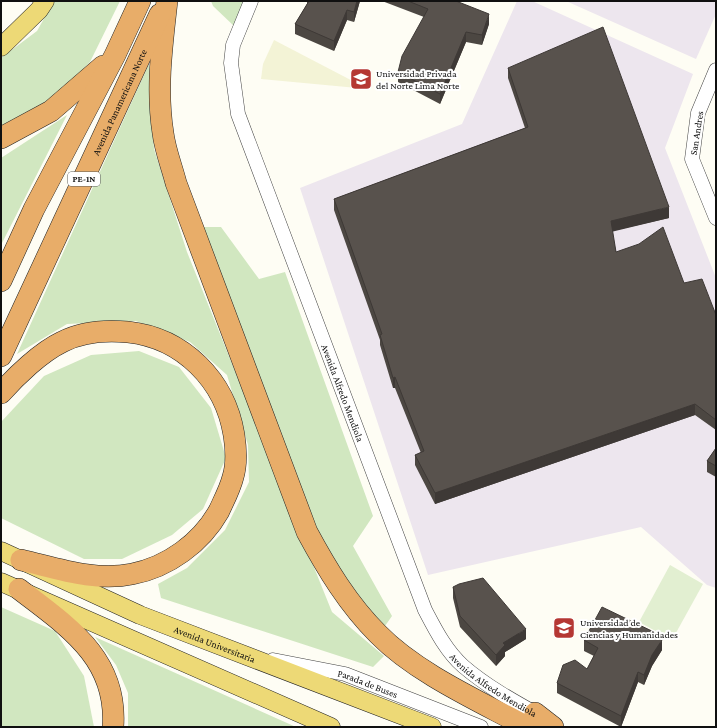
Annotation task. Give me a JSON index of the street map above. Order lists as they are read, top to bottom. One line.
{"streets":{"highway":["Avenida Panamericana Norte","PE-1N"],"main road":["Avenida Universitaria"],"street":["San Andres","Avenida Alfredo Mendiola","Parada de Buses"]},"crossings":[["Avenida Universitaria","Parada de Buses"]],"places":{"school or university":["Universidad Privada del Norte Lima Norte","Universidad de Ciencias y Humanidades"]}}
